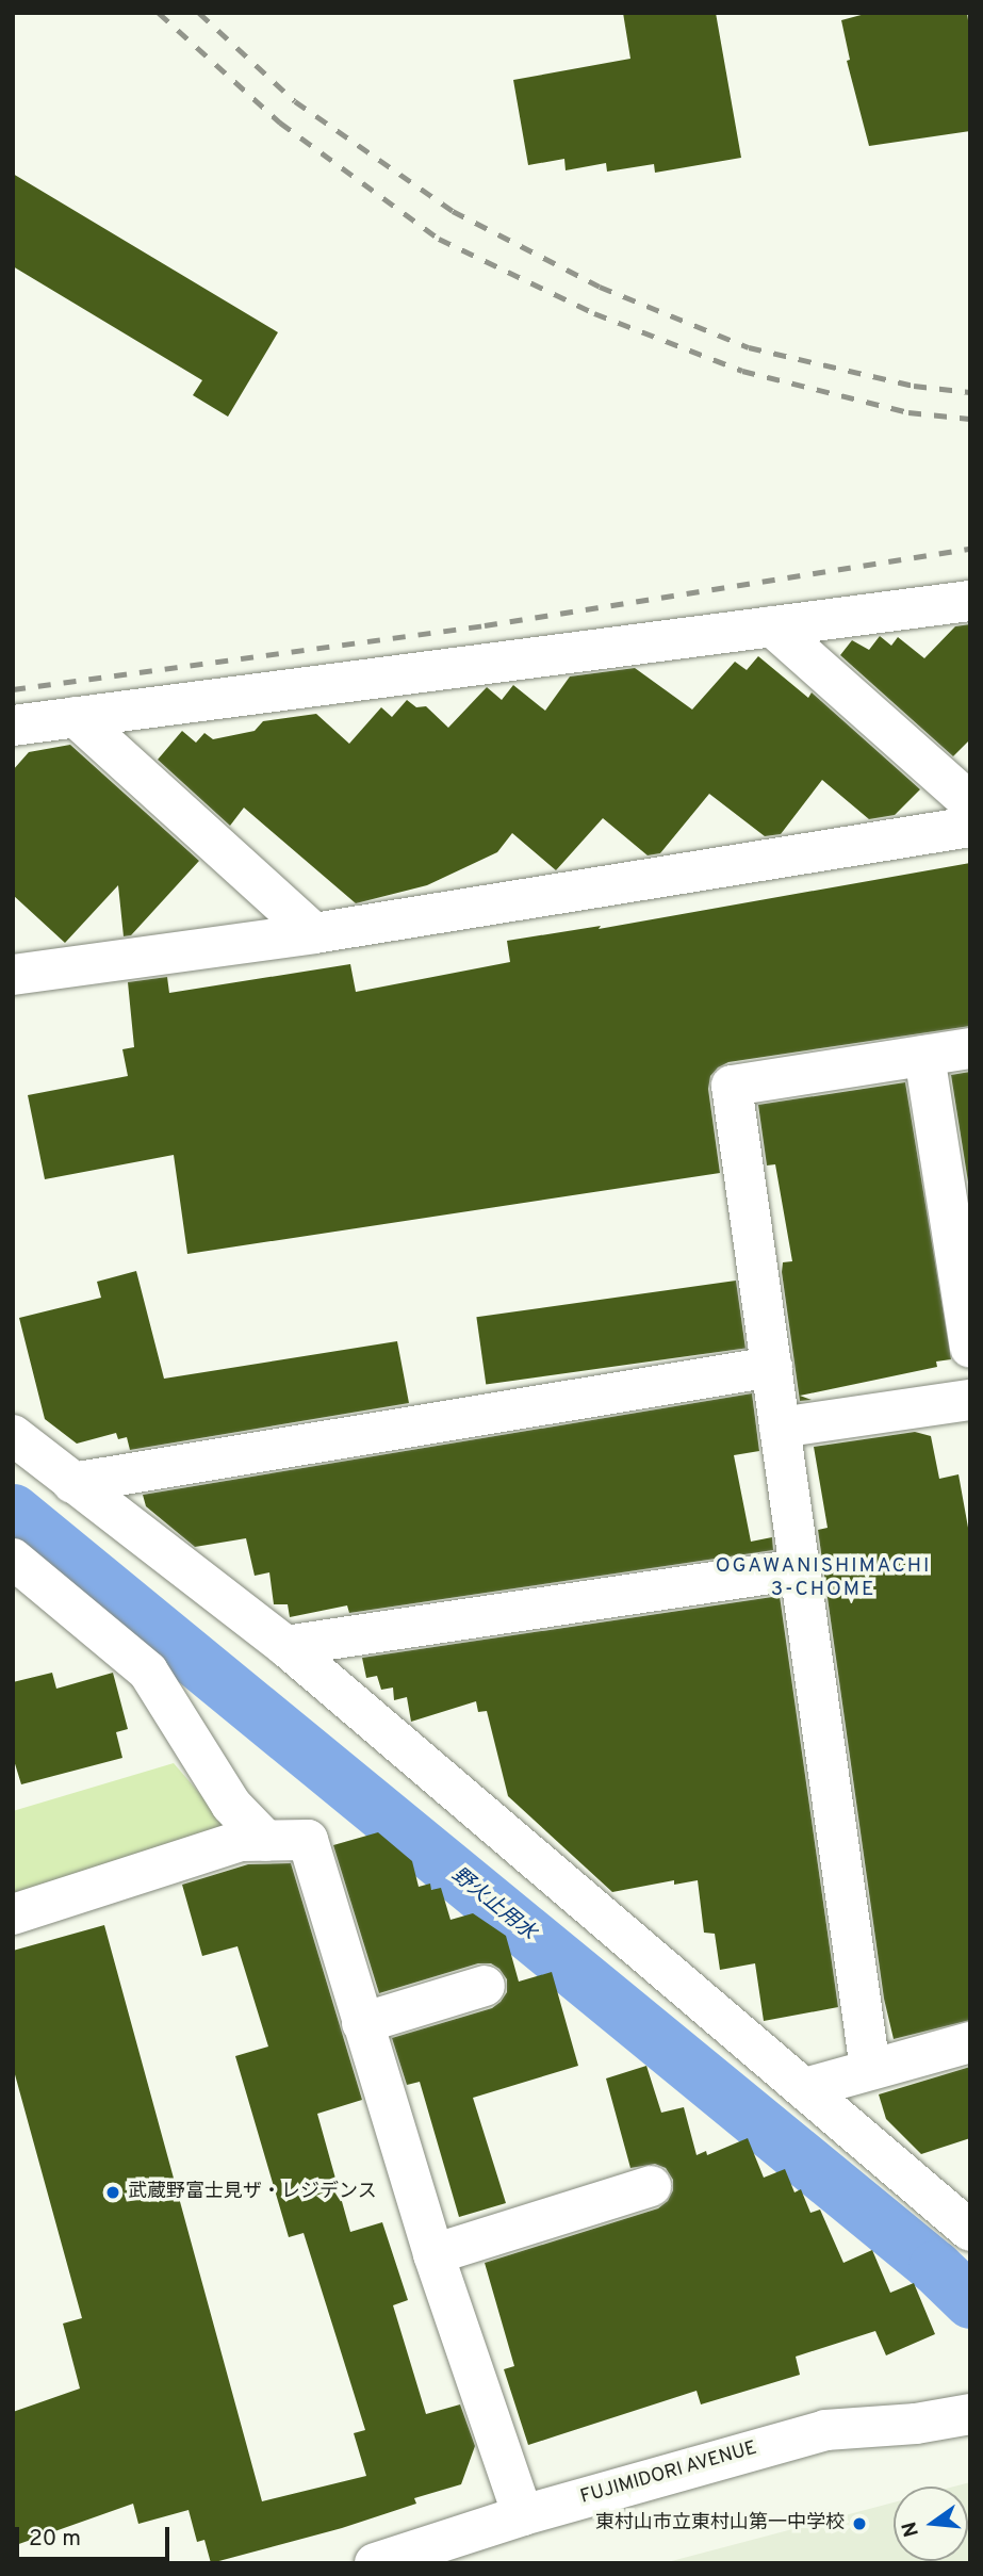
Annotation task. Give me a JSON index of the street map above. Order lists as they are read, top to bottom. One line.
{"streets":{"street":["FUJIMIDORI AVENUE"]},"districts":["OGAWANISHIMACHI 3-CHOME"],"water":["野火止用水"],"places":["武蔵野富士見ザ・レジデンス","東村山市立東村山第一中学校"],"scale_bar":"20 m","north":"left"}
